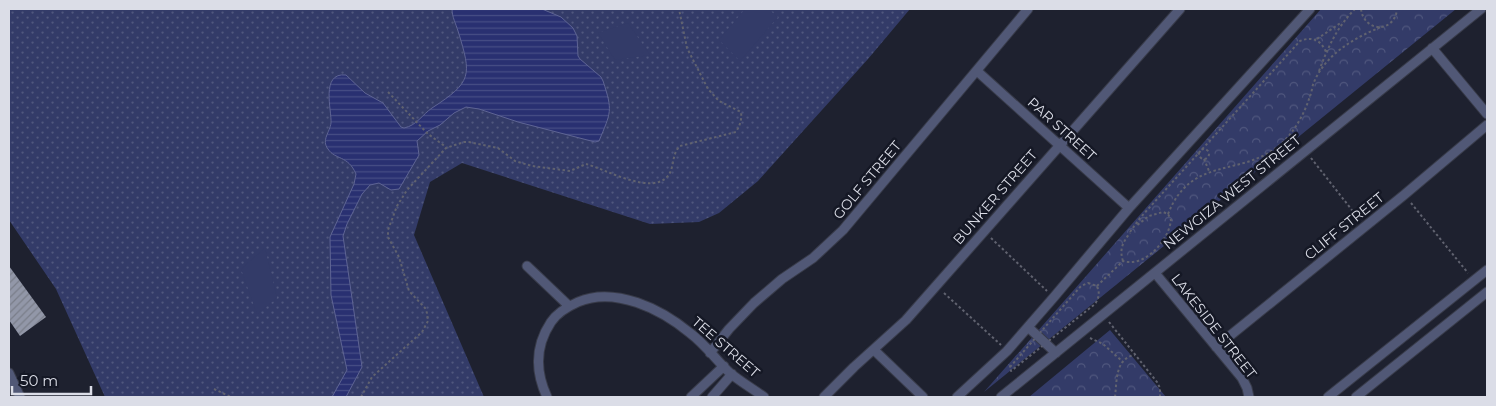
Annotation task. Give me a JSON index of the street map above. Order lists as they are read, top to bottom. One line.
{"streets":{"street":["PAR STREET","GOLF STREET","NEWGIZA WEST STREET","BUNKER STREET","CLIFF STREET","LAKESIDE STREET","TEE STREET"]},"crossings":[["PAR STREET","GOLF STREET"],["PAR STREET","BUNKER STREET"],["GOLF STREET","TEE STREET"],["NEWGIZA WEST STREET","LAKESIDE STREET"],["CLIFF STREET","LAKESIDE STREET"]],"scale_bar":"50 m"}
